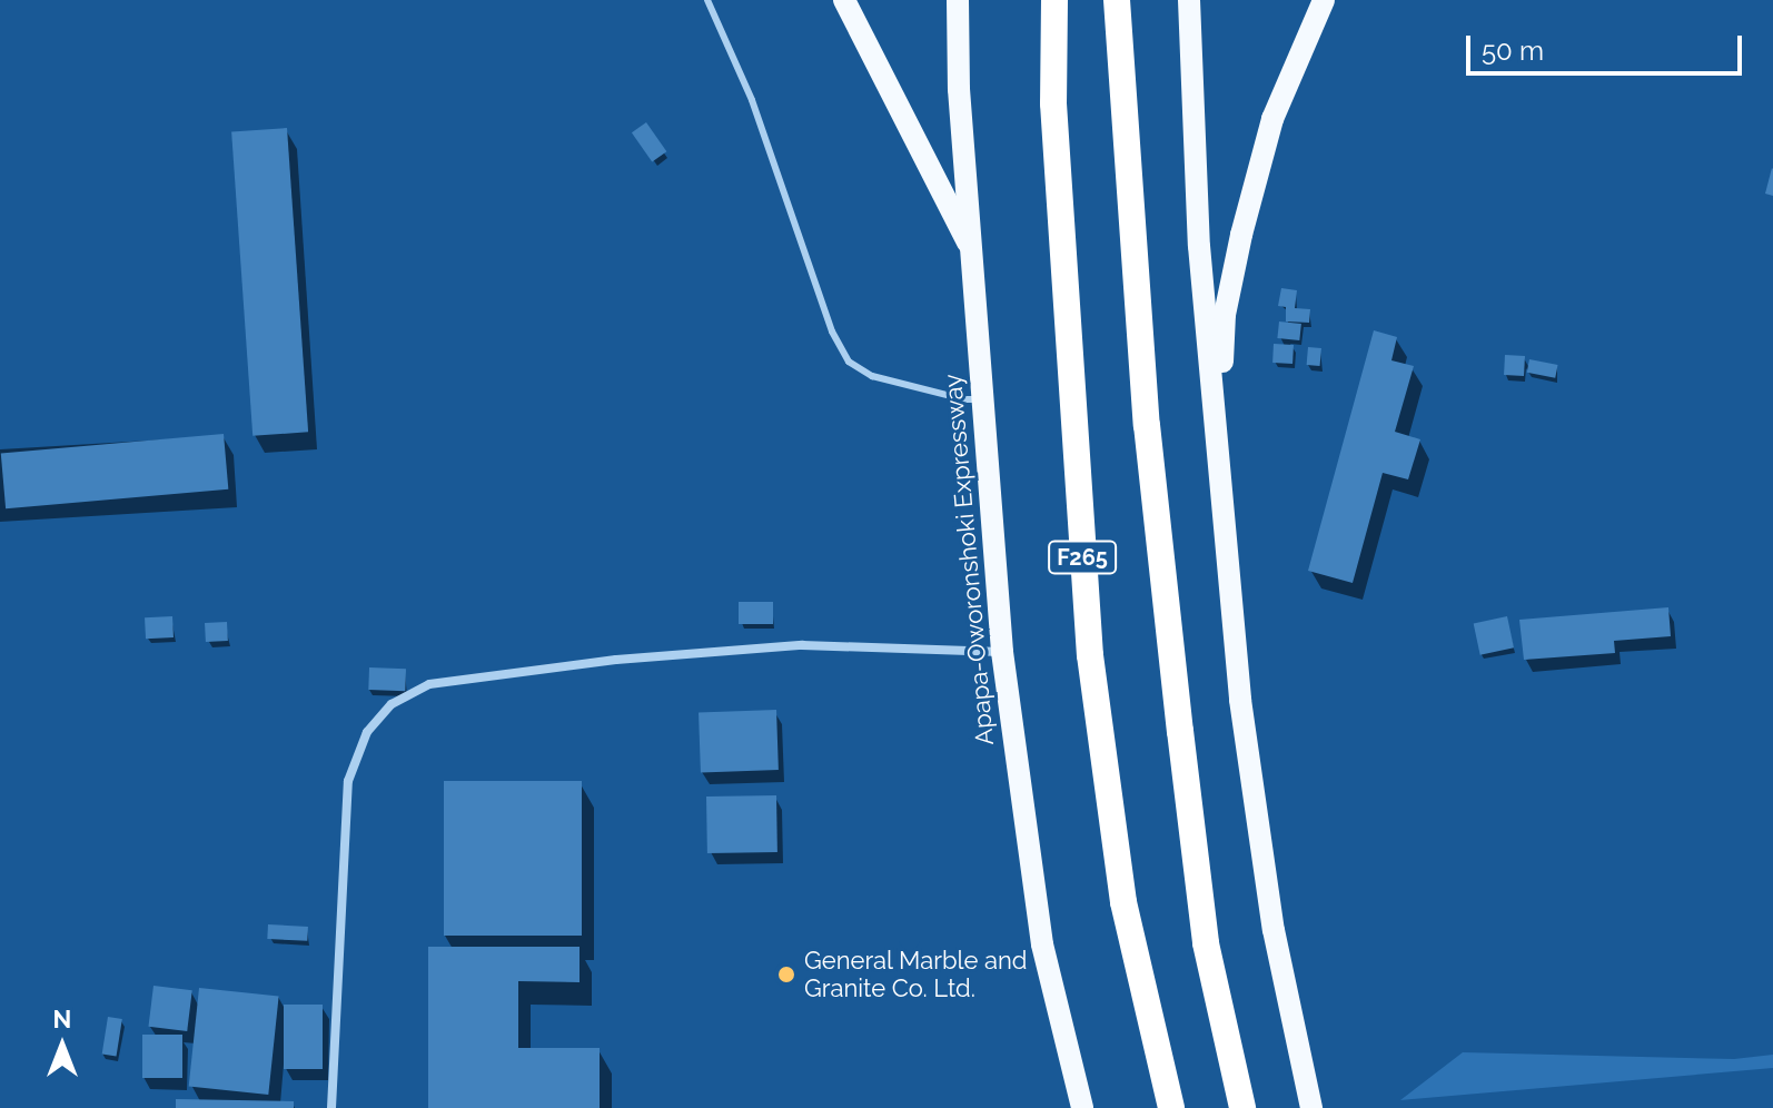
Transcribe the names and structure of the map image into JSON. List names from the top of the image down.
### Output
{
  "streets": {
    "highway": ["F265"],
    "main road": ["Apapa-Oworonshoki Expressway"]
  },
  "places": ["General Marble and Granite Co. Ltd."],
  "scale_bar": "50 m",
  "north": "top"
}
